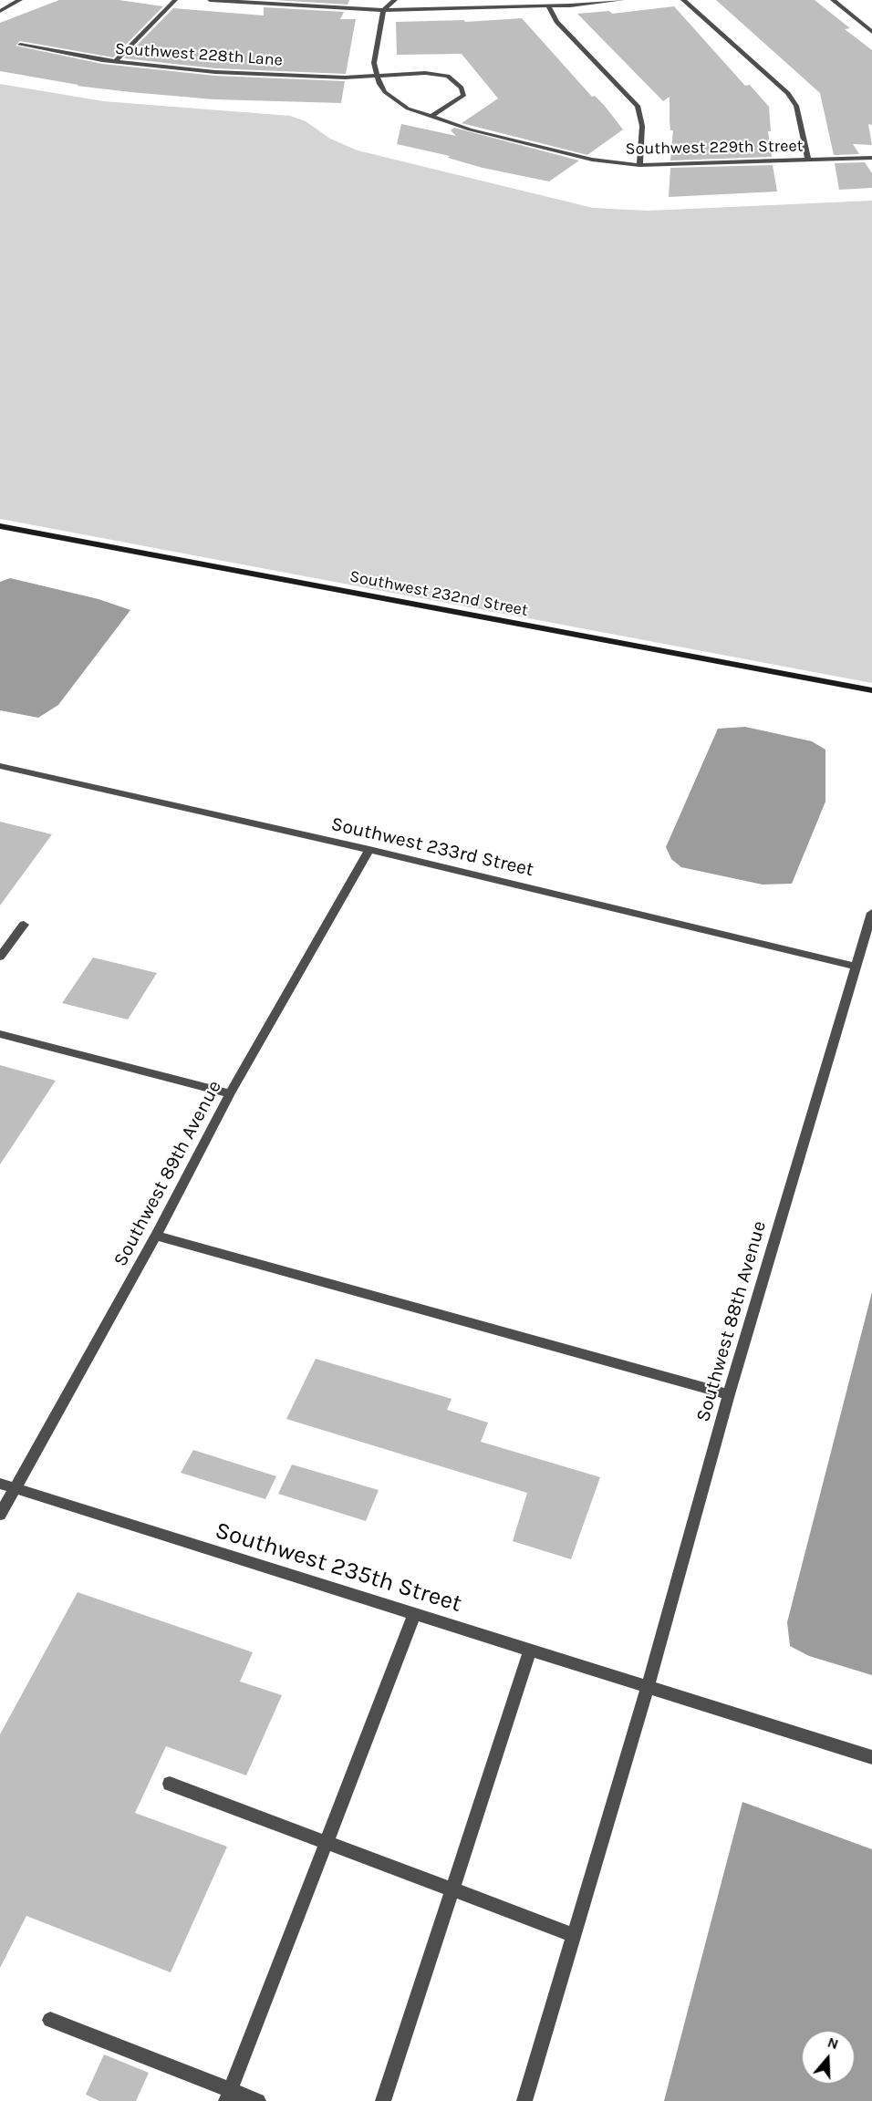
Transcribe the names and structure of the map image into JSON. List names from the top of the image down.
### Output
{
  "streets": {
    "street": [
      "Southwest 228th Lane",
      "Southwest 229th Street",
      "Southwest 232nd Street",
      "Southwest 233rd Street",
      "Southwest 89th Avenue",
      "Southwest 88th Avenue",
      "Southwest 235th Street"
    ]
  },
  "crossings": [
    ["Southwest 228th Lane", "Southwest 229th Street"],
    ["Southwest 233rd Street", "Southwest 89th Avenue"],
    ["Southwest 233rd Street", "Southwest 88th Avenue"],
    ["Southwest 89th Avenue", "Southwest 235th Street"],
    ["Southwest 88th Avenue", "Southwest 235th Street"]
  ],
  "north": "top"
}
